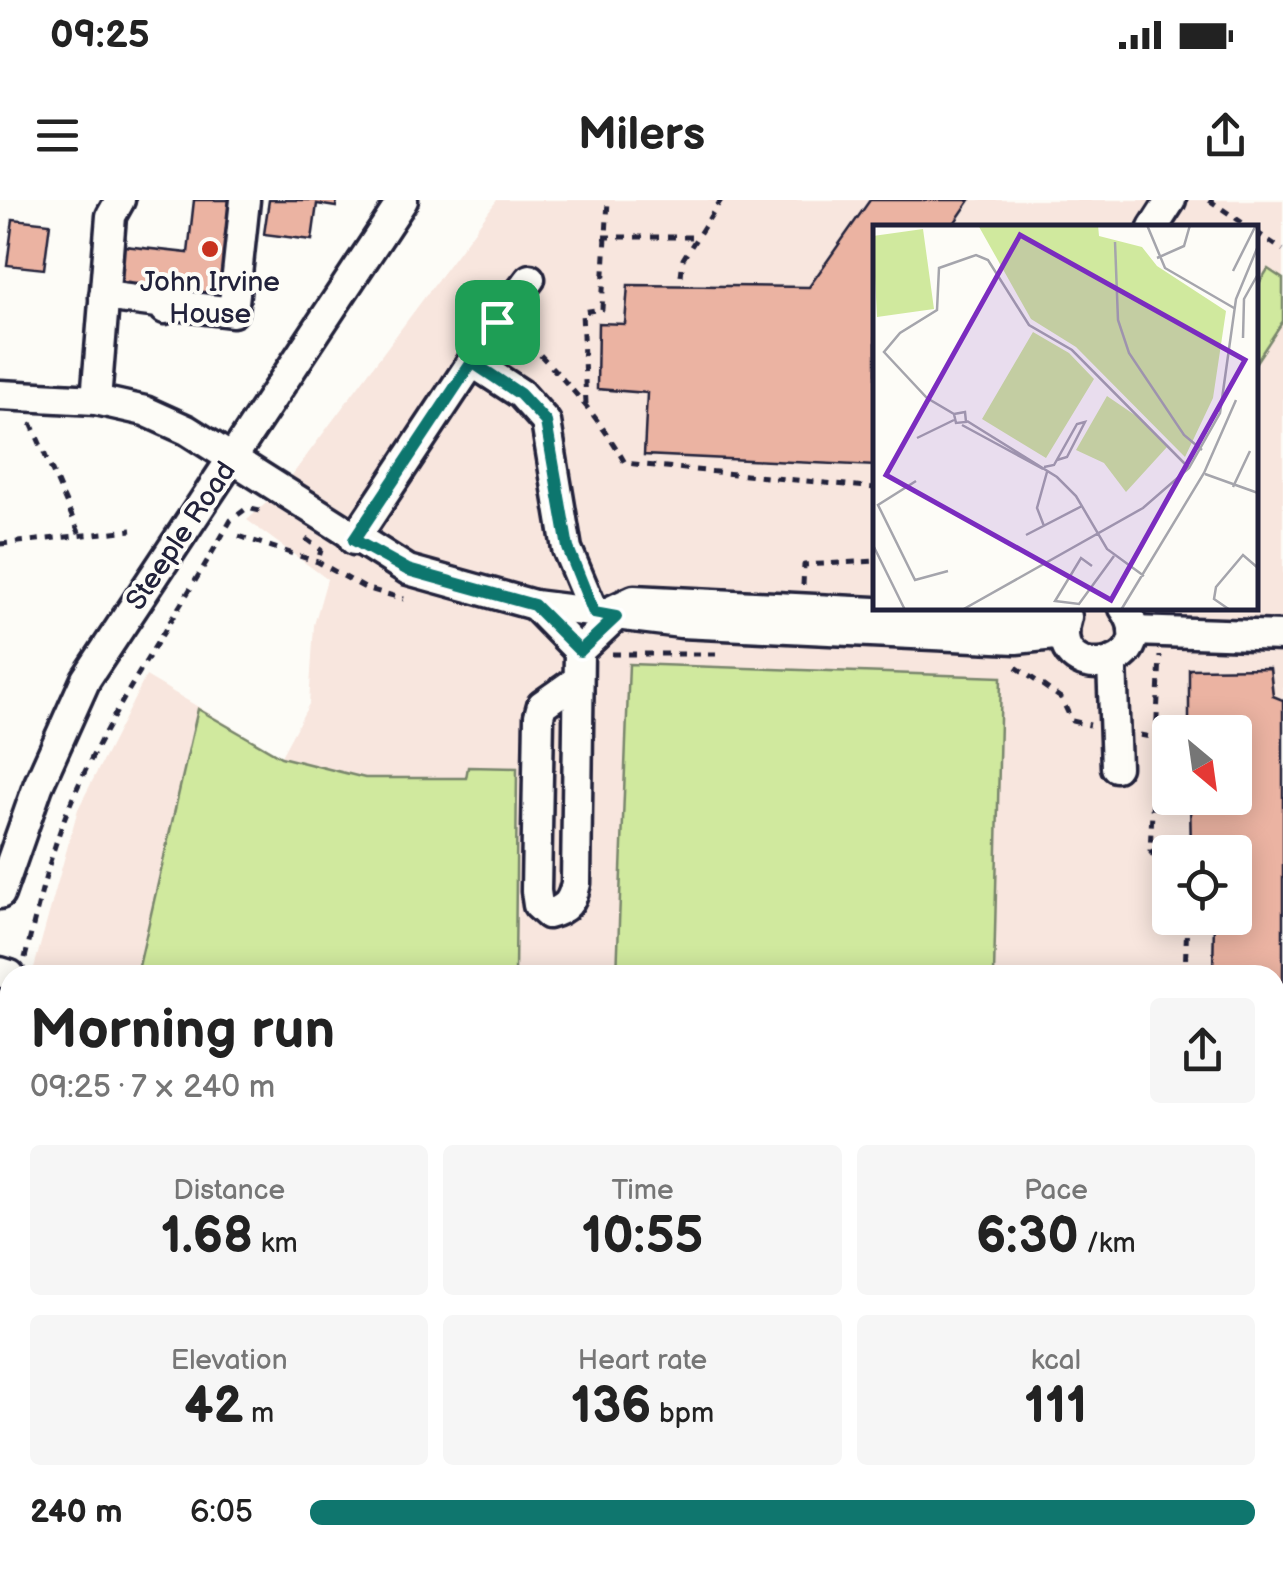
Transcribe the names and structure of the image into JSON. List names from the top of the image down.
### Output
{
  "streets": {
    "street": ["Steeple Road"]
  },
  "places": ["John Irvine House"],
  "north": "bottom right",
  "page": {
    "status": "09:25",
    "header": "Milers",
    "heading": ["Morning run", "09:25 · 7 × 240 m"],
    "stats": [
      ["Distance", "1.68 km"],
      ["Time", "10:55"],
      ["Pace", "6:30 /km"],
      ["Elevation", "42 m"],
      ["Heart rate", "136 bpm"],
      ["kcal", "111"]
    ],
    "list": [
      {
        "name": "240 m",
        "note": "6:05"
      }
    ]
  }
}
